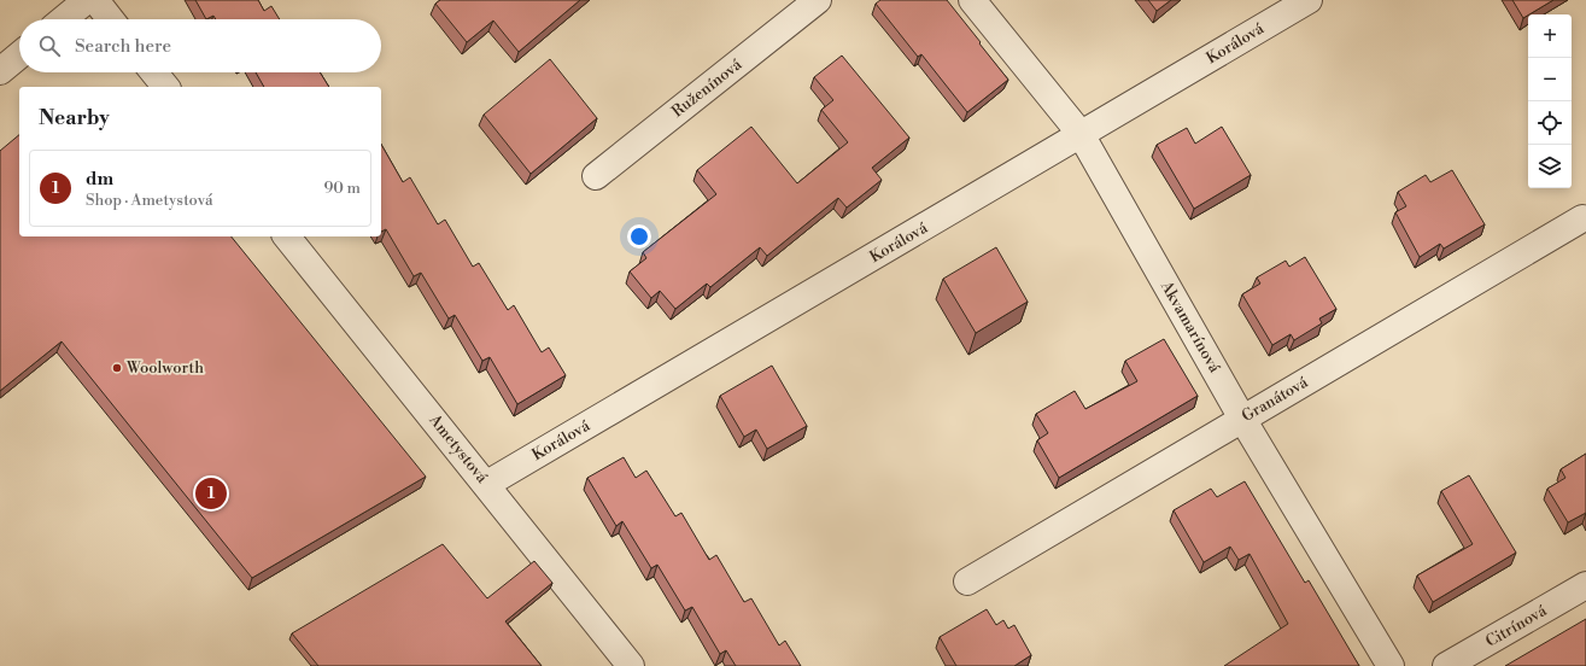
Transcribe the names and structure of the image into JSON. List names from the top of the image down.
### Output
{
  "streets": {
    "street": [
      "Korálová",
      "Ruženínová",
      "Akvamarínová",
      "Granátová",
      "Ametystová",
      "Citrínová"
    ]
  },
  "crossings": [
    ["Korálová", "Akvamarínová"],
    ["Korálová", "Ametystová"],
    ["Akvamarínová", "Granátová"]
  ],
  "places": ["Woolworth"],
  "page": {
    "map_buttons": ["+", "−"],
    "search": "Search here",
    "heading": "Nearby",
    "list": [
      {
        "mark": "1",
        "name": "dm",
        "note": "Shop · Ametystová",
        "value": "90 m"
      }
    ],
    "pins": "1"
  }
}
